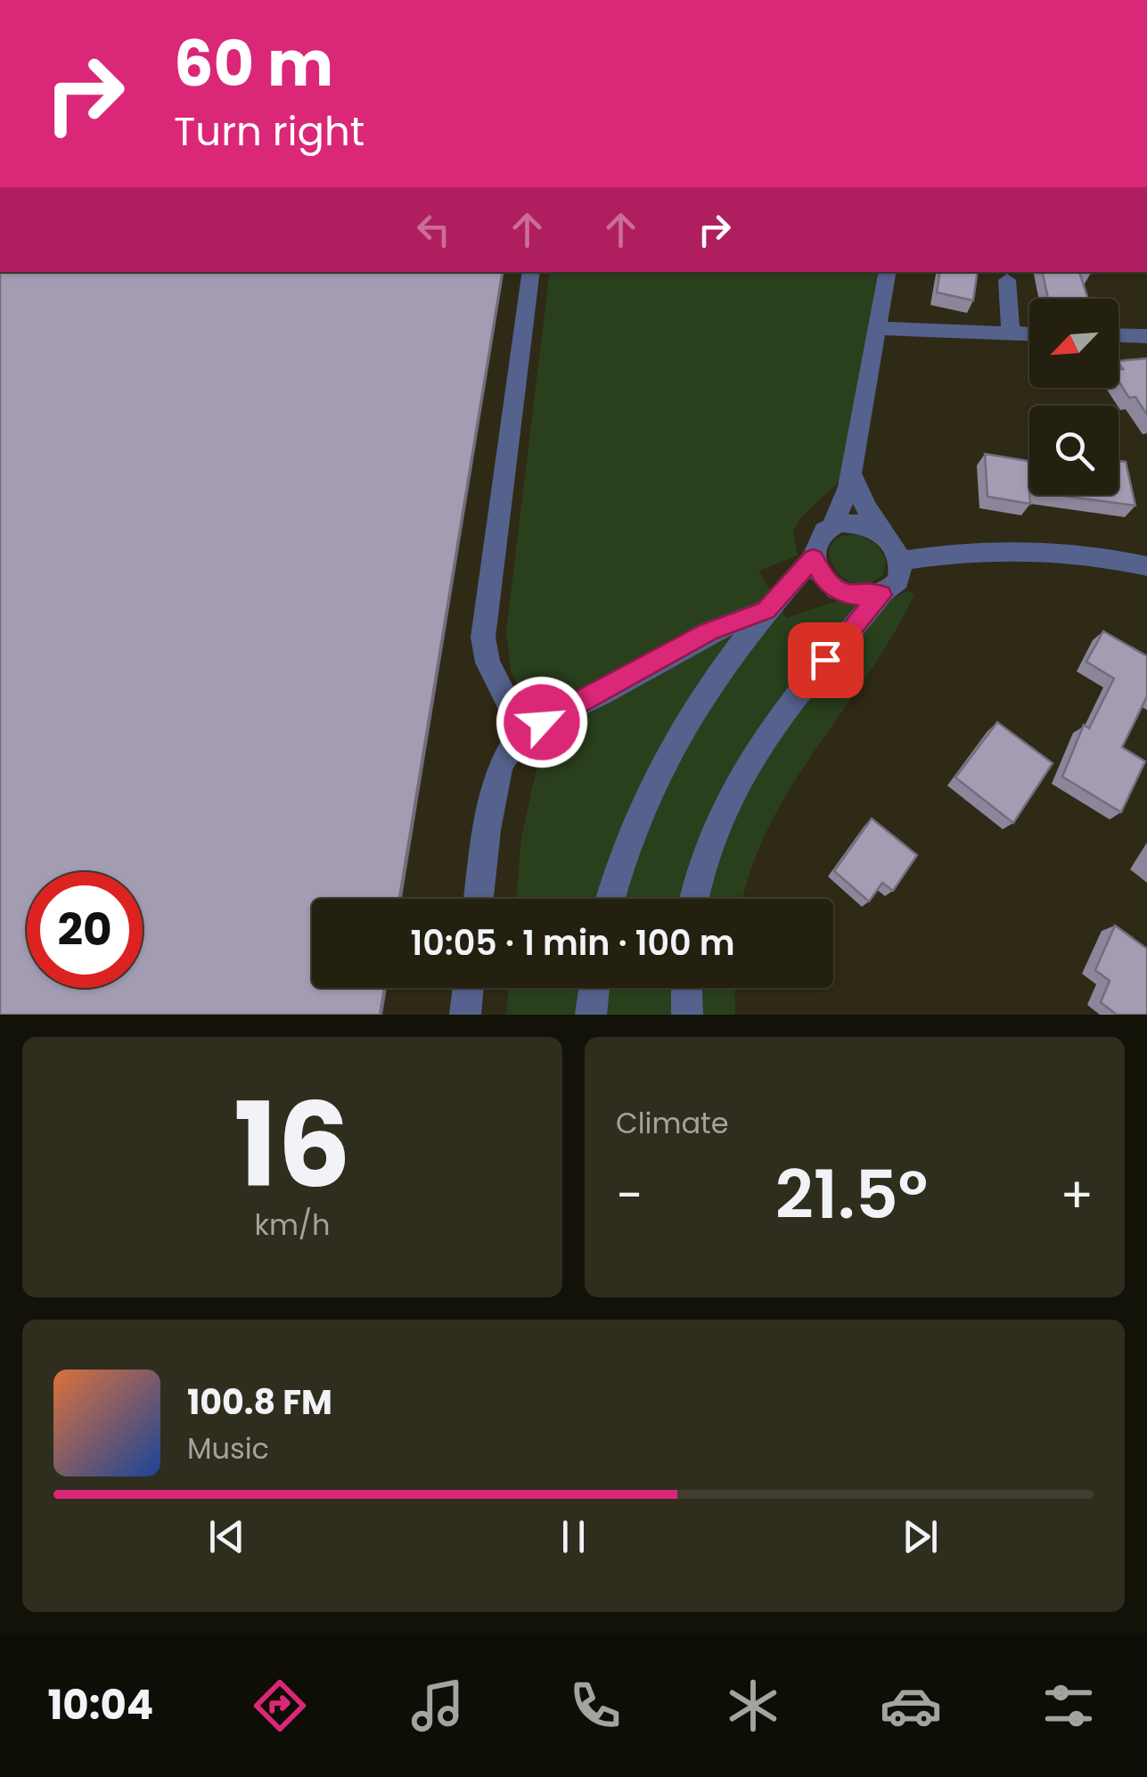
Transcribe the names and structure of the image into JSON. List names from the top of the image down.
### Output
{
  "north": "bottom left",
  "page": {
    "turn": ["60 m", "Turn right"],
    "limit": "20",
    "trip": "10:05 · 1 min · 100 m",
    "tile": [
      ["16", "km/h"],
      "Climate"
    ],
    "heat": ["−", "21.5°", "+"],
    "song": ["100.8 FM", "Music"],
    "tabs": "10:04"
  }
}
